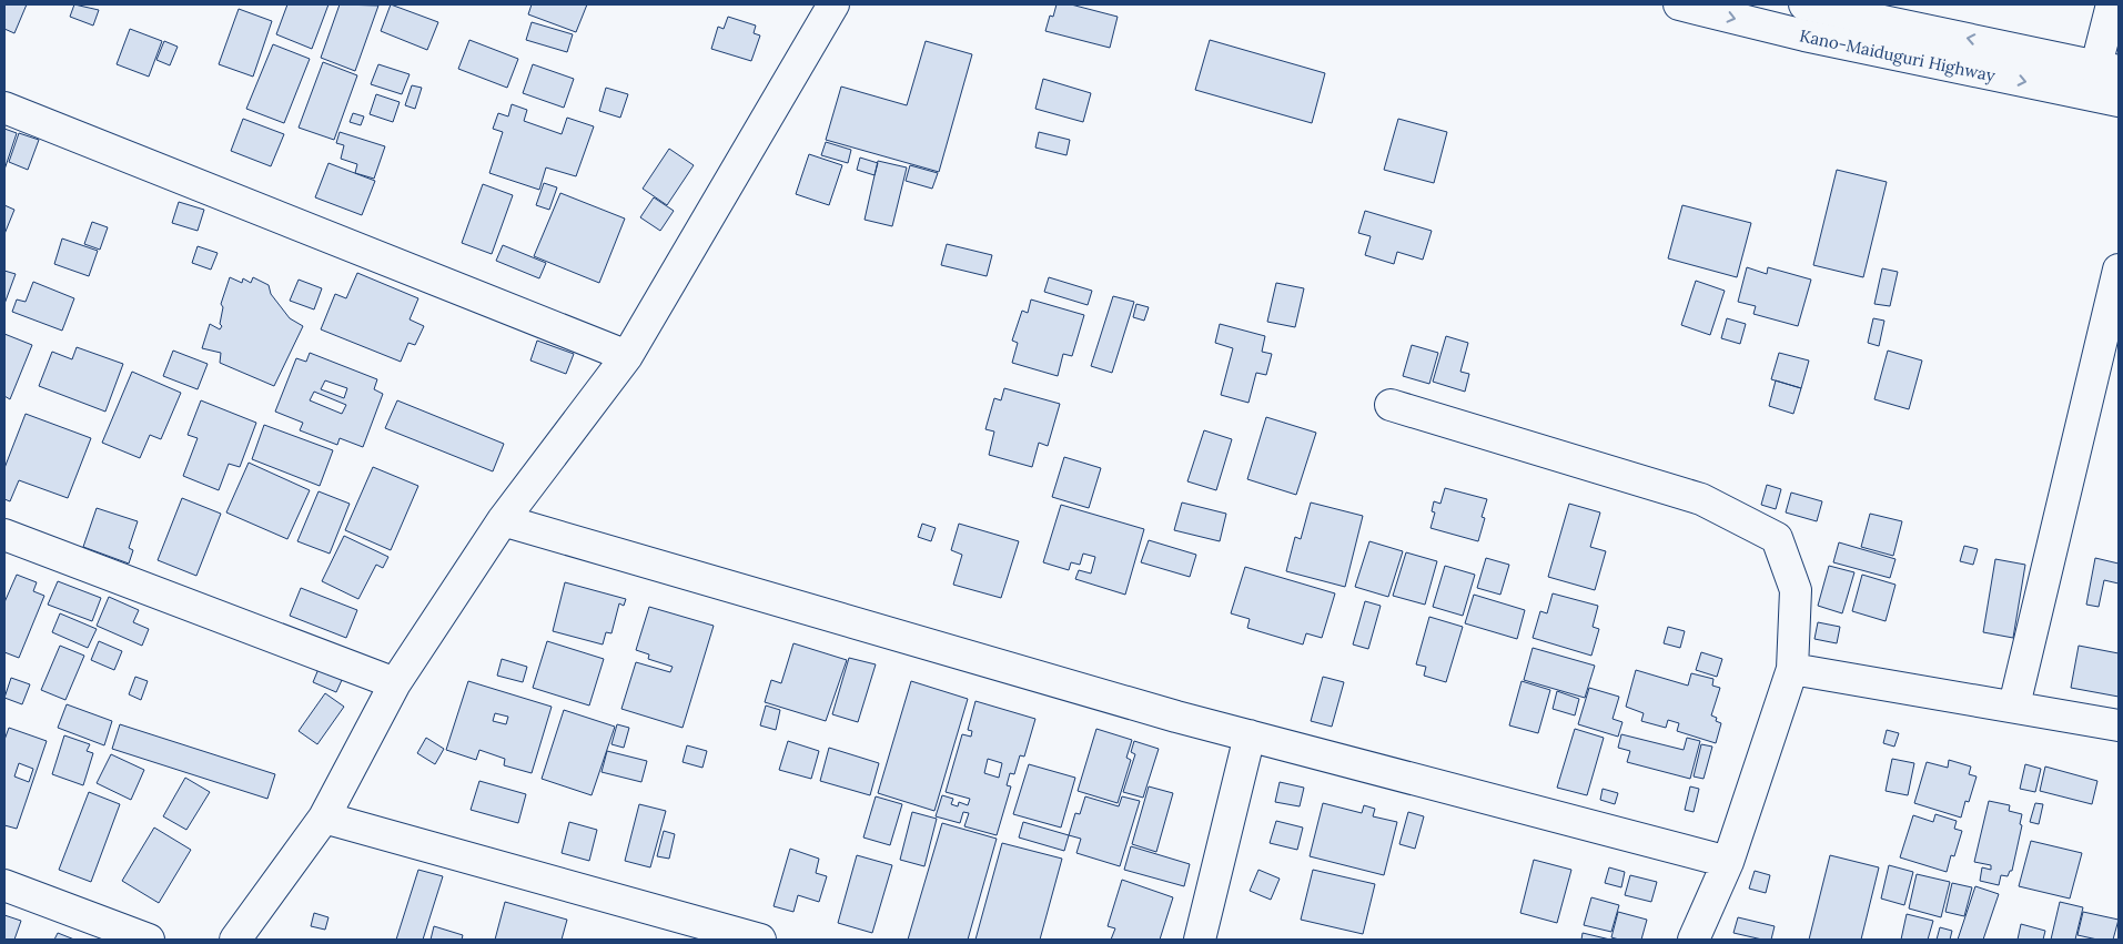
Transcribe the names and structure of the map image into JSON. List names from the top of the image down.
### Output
{
  "streets": {
    "main road": ["Kano-Maiduguri Highway"]
  }
}
